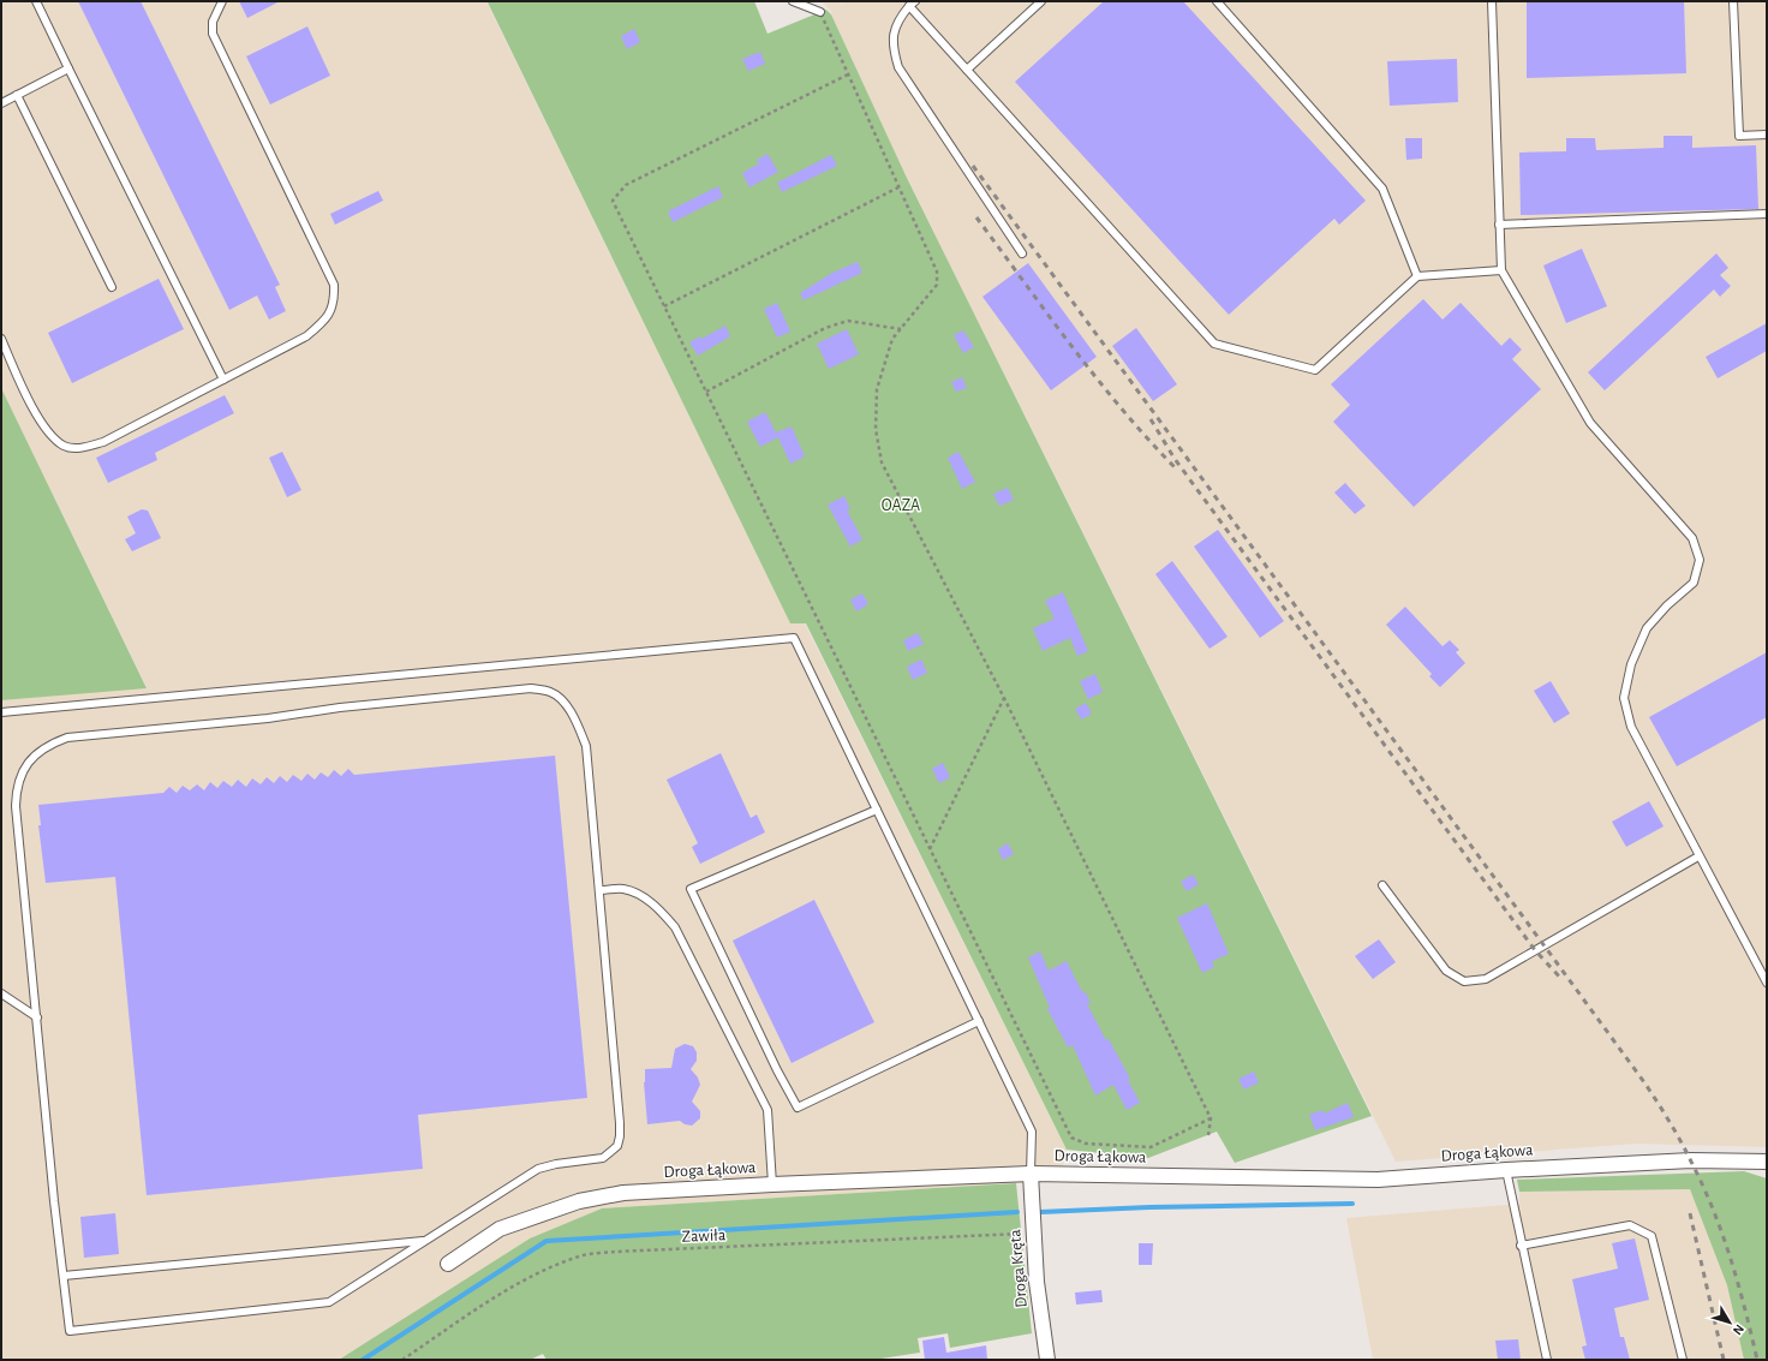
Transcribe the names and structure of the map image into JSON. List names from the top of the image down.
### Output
{
  "streets": {
    "street": ["Droga Łąkowa", "Droga Kręta"],
    "path": ["Zawiła"]
  },
  "crossings": [
    ["Droga Łąkowa", "Droga Kręta"],
    ["Zawiła", "Droga Kręta"]
  ],
  "parks": ["OAZA"],
  "north": "bottom right"
}
